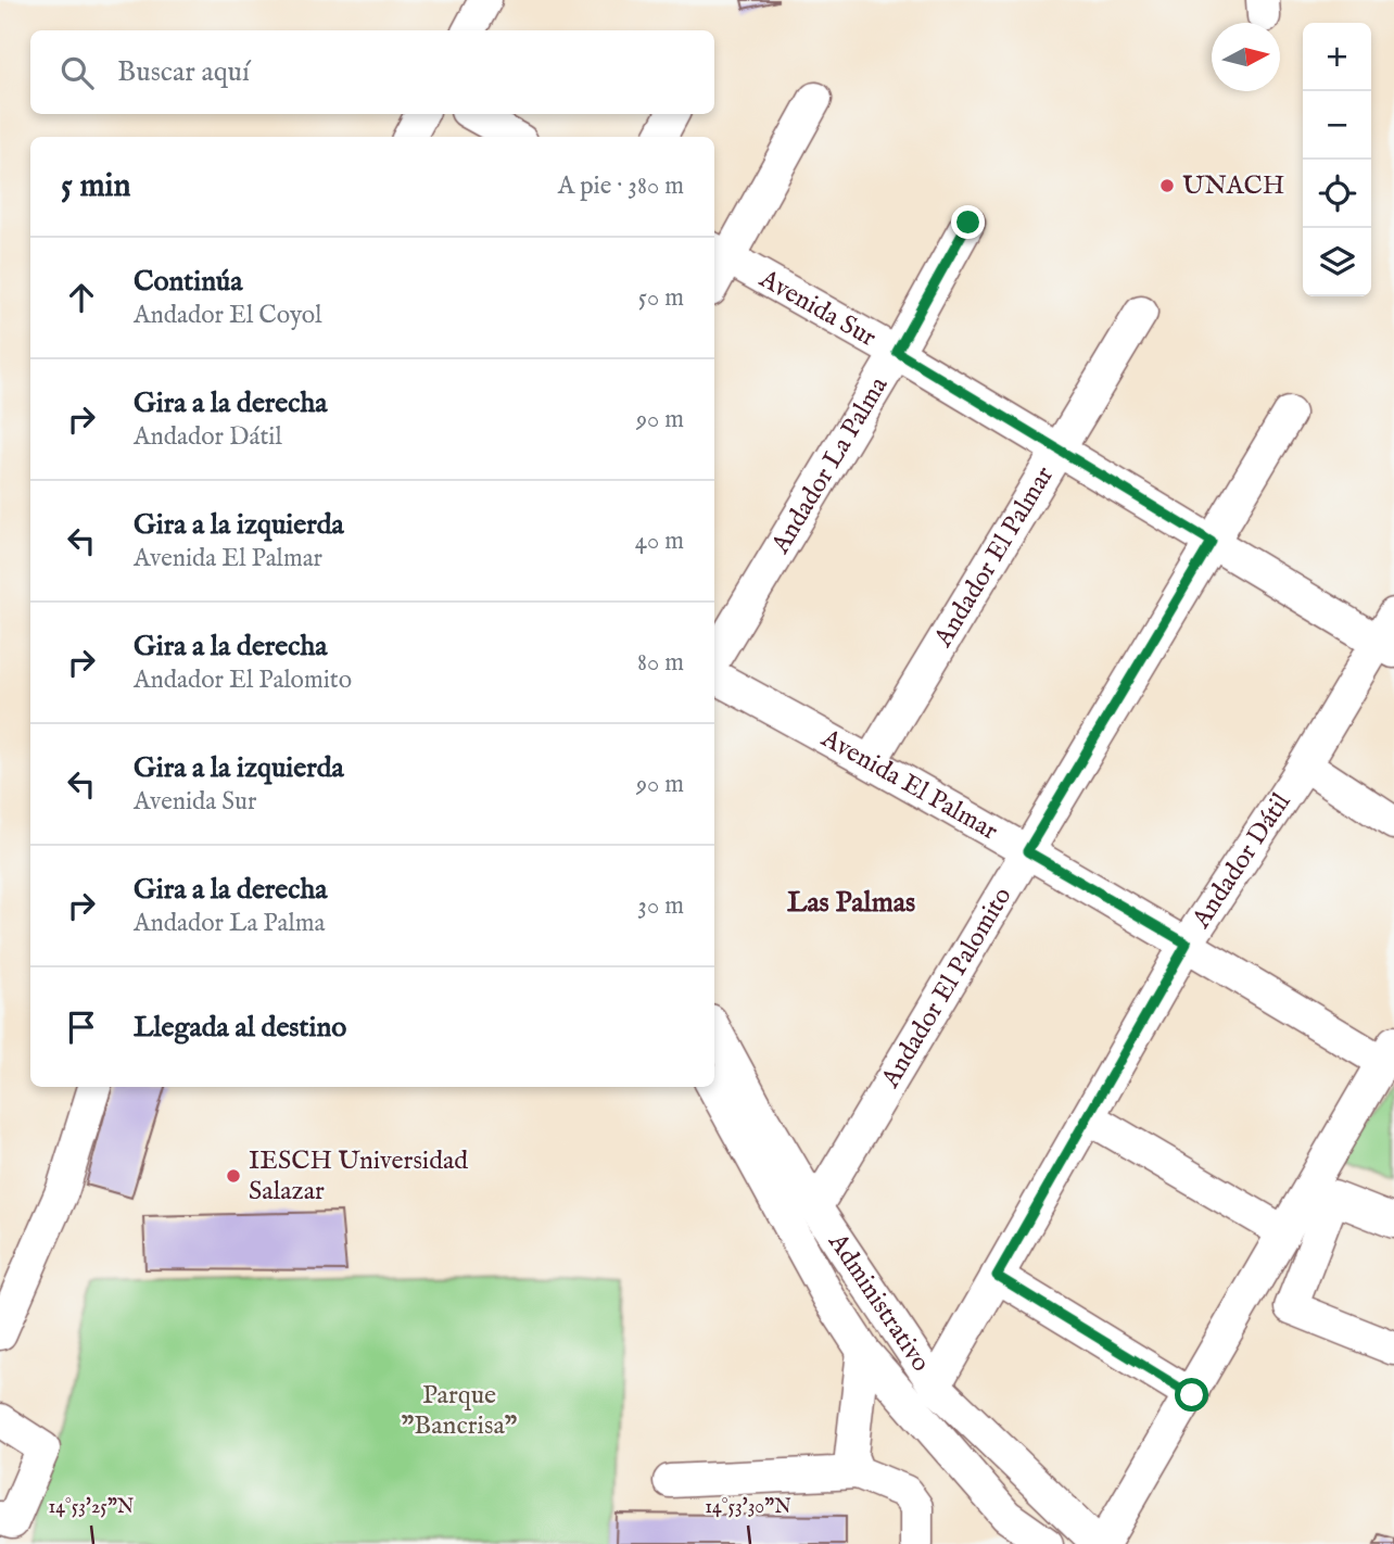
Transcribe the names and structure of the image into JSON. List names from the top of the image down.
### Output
{
  "streets": {
    "street": [
      "Avenida Sur",
      "Andador La Palma",
      "Andador El Palmar",
      "Avenida El Palmar",
      "Andador Dátil",
      "Andador El Palomito",
      "Administrativo"
    ]
  },
  "crossings": [
    ["Avenida Sur", "Andador La Palma"],
    ["Avenida Sur", "Andador El Palmar"],
    ["Avenida Sur", "Andador Dátil"],
    ["Avenida Sur", "Andador El Palomito"],
    ["Andador El Palmar", "Avenida El Palmar"],
    ["Avenida El Palmar", "Andador Dátil"],
    ["Avenida El Palmar", "Andador El Palomito"],
    ["Andador Dátil", "Administrativo"],
    ["Andador El Palomito", "Administrativo"]
  ],
  "districts": ["Las Palmas"],
  "parks": ["Parque \"Bancrisa\""],
  "places": ["UNACH", "IESCH Universidad Salazar"],
  "north": "right",
  "page": {
    "map_buttons": ["+", "−"],
    "search": "Buscar aquí",
    "heading": ["5 min", "A pie · 380 m"],
    "list": [
      ["Continúa", "Andador El Coyol", "50 m"],
      ["Gira a la derecha", "Andador Dátil", "90 m"],
      ["Gira a la izquierda", "Avenida El Palmar", "40 m"],
      ["Gira a la derecha", "Andador El Palomito", "80 m"],
      ["Gira a la izquierda", "Avenida Sur", "90 m"],
      ["Gira a la derecha", "Andador La Palma", "30 m"],
      "Llegada al destino"
    ]
  },
  "coordinates": ["14°53'25\"N", "14°53'30\"N"]
}
